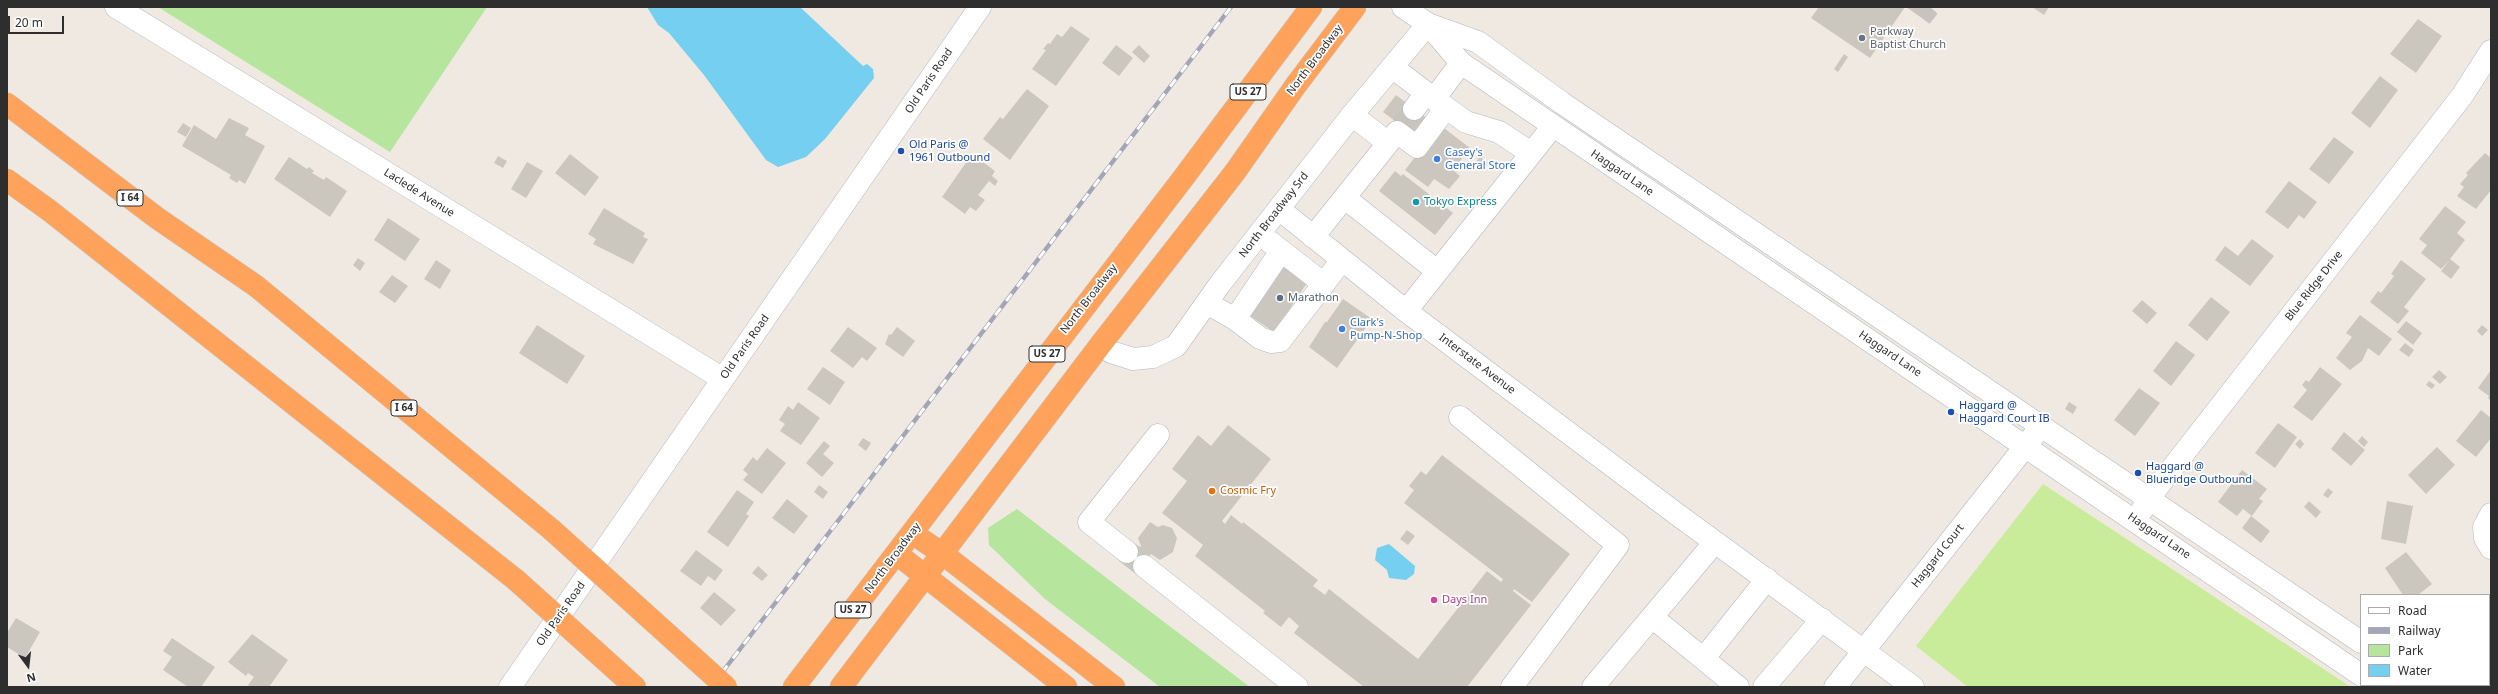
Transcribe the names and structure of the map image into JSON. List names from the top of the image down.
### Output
{
  "streets": {
    "highway": ["North Broadway", "US 27", "I 64"],
    "street": [
      "Old Paris Road",
      "Haggard Lane",
      "Laclede Avenue",
      "North Broadway Srd",
      "Blue Ridge Drive",
      "Interstate Avenue",
      "Haggard Court"
    ]
  },
  "crossings": [
    ["North Broadway", "North Broadway Srd"],
    ["Old Paris Road", "Laclede Avenue"],
    ["Haggard Lane", "North Broadway Srd"],
    ["Haggard Lane", "Blue Ridge Drive"],
    ["Haggard Lane", "Haggard Court"],
    ["North Broadway Srd", "Interstate Avenue"],
    ["Interstate Avenue", "Haggard Court"]
  ],
  "places": [
    "Parkway Baptist Church",
    "Old Paris @ 1961 Outbound",
    "Casey's General Store",
    "Tokyo Express",
    "Marathon",
    "Clark's Pump-N-Shop",
    "Haggard @ Haggard Court IB",
    "Haggard @ Blueridge Outbound",
    "Cosmic Fry",
    "Days Inn"
  ],
  "legend": [
    "Road",
    "Railway",
    "Park",
    "Water"
  ],
  "scale_bar": "20 m",
  "north": "bottom"
}
